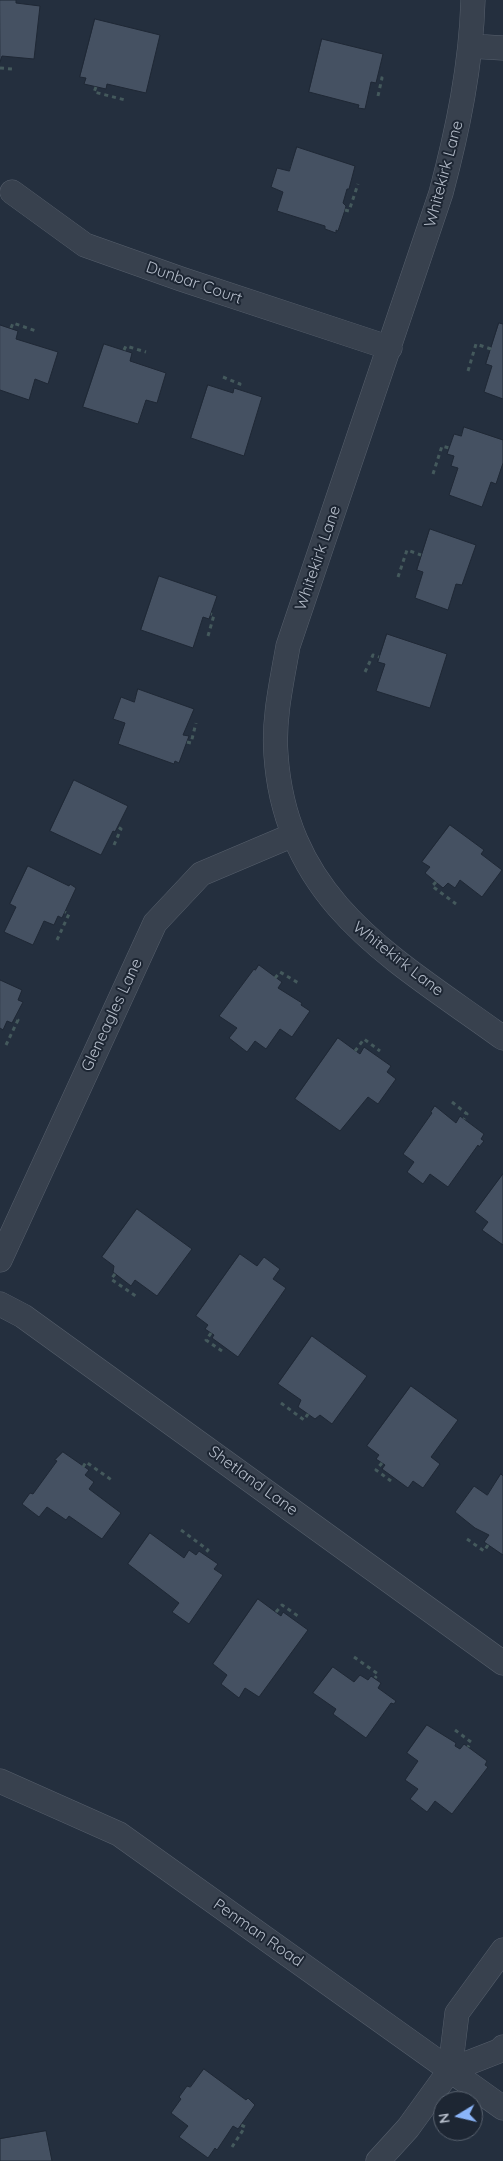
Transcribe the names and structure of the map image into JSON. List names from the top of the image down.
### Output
{
  "streets": {
    "street": [
      "Whitekirk Lane",
      "Dunbar Court",
      "Gleneagles Lane",
      "Shetland Lane",
      "Penman Road"
    ]
  },
  "crossings": [
    ["Whitekirk Lane", "Dunbar Court"],
    ["Whitekirk Lane", "Gleneagles Lane"]
  ],
  "north": "left"
}
